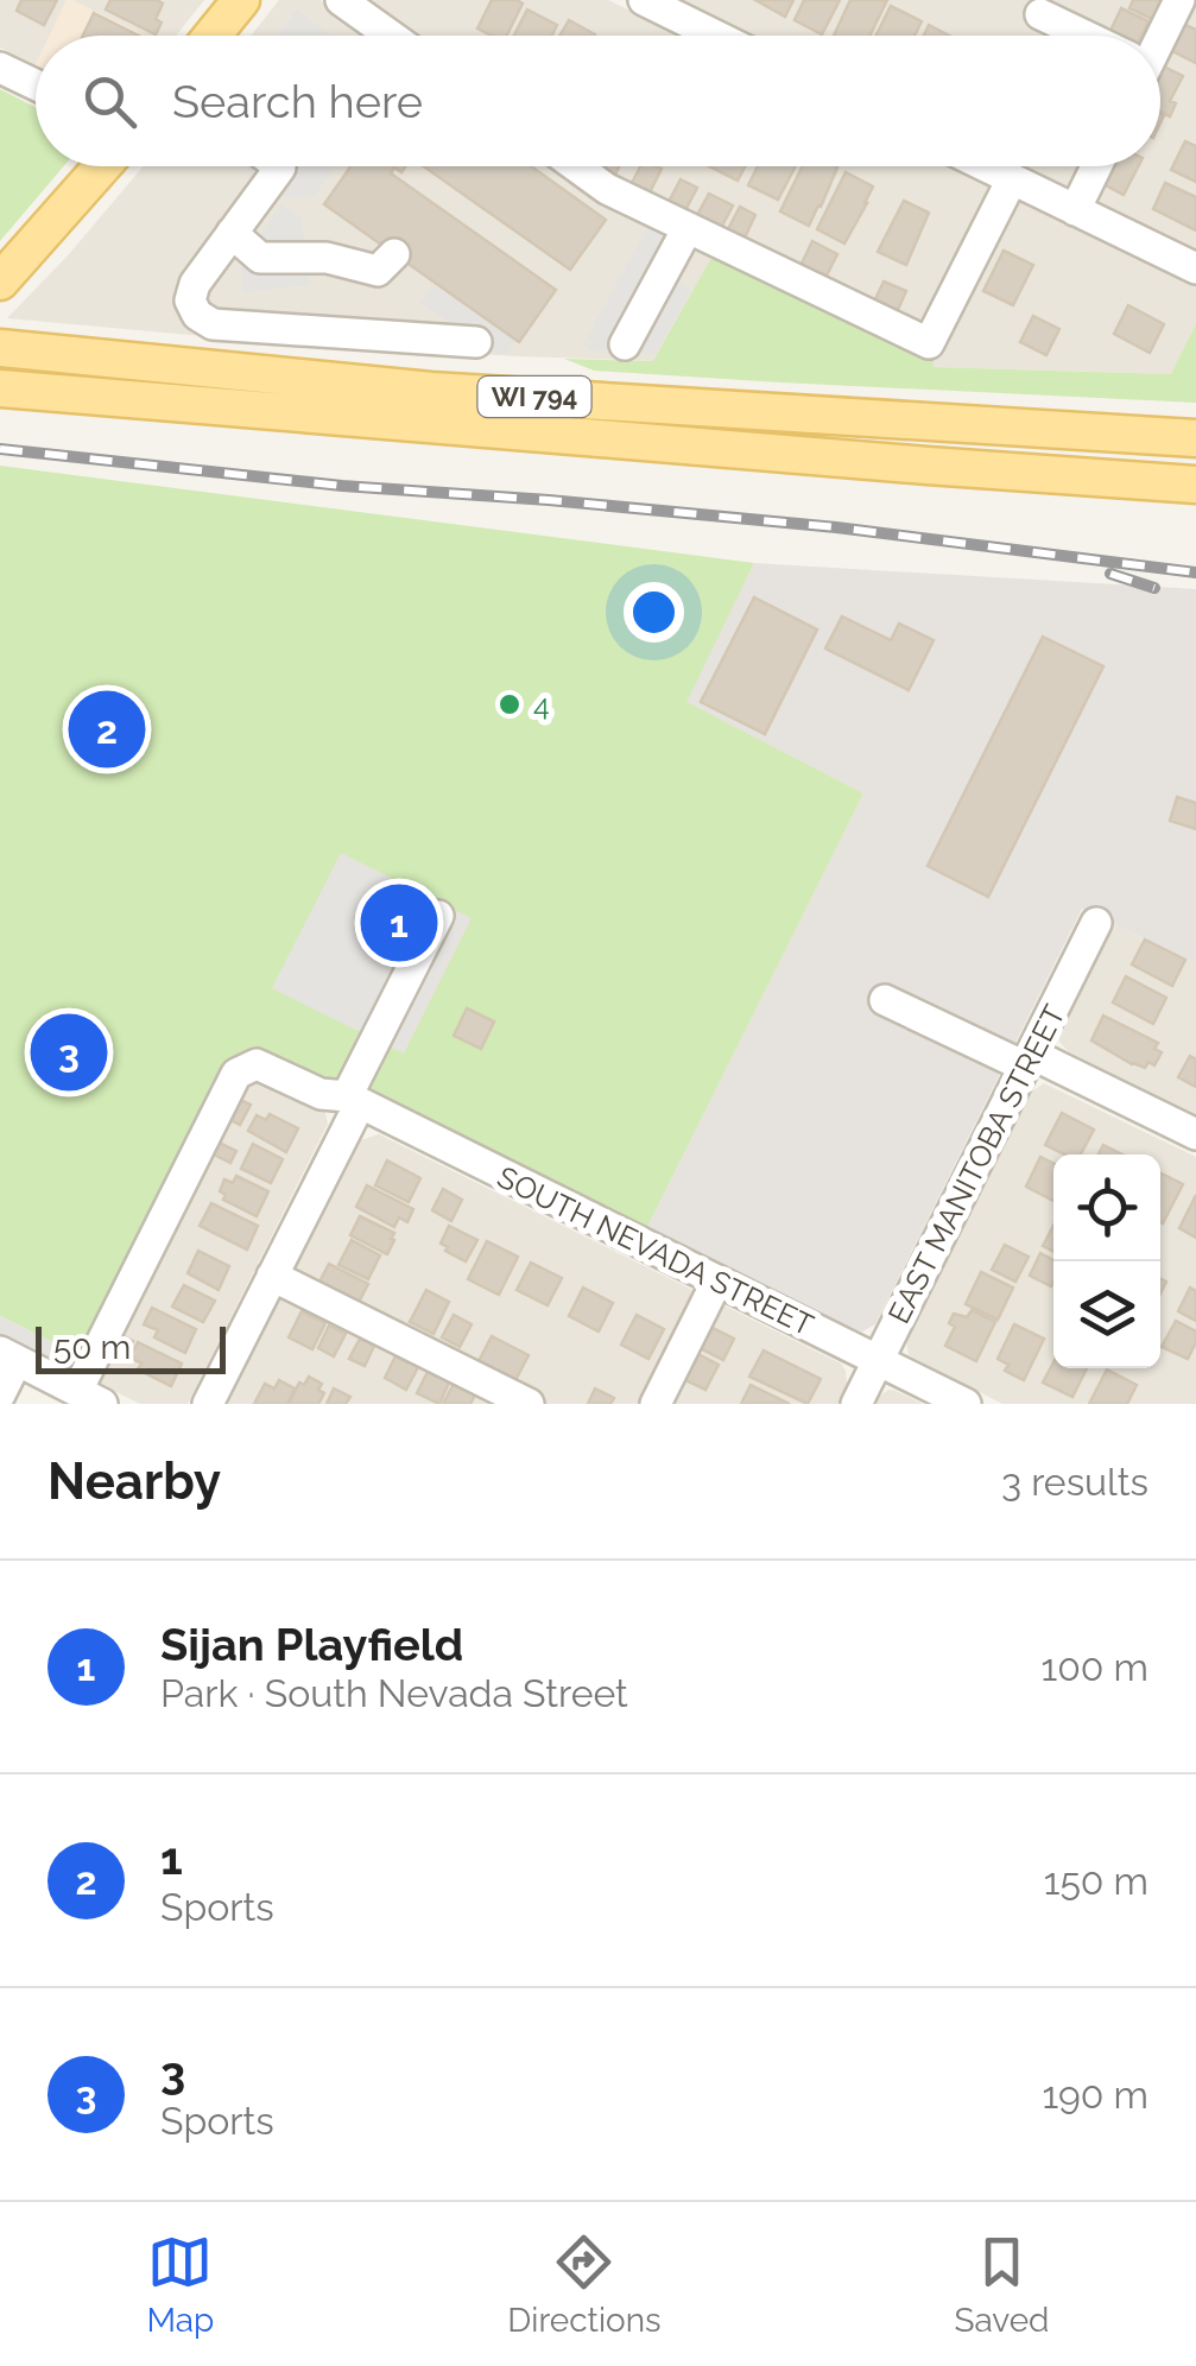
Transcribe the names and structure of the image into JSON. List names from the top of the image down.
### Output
{
  "streets": {
    "main road": ["WI 794"],
    "street": ["EAST MANITOBA STREET", "SOUTH NEVADA STREET"]
  },
  "crossings": [
    ["EAST MANITOBA STREET", "SOUTH NEVADA STREET"]
  ],
  "places": ["4"],
  "scale_bar": "50 m",
  "page": {
    "search": "Search here",
    "pins": ["2", "1", "3"],
    "scale": "50 m",
    "heading": ["Nearby", "3 results"],
    "list": [
      {
        "mark": "1",
        "name": "Sijan Playfield",
        "note": "Park · South Nevada Street",
        "value": "100 m"
      },
      {
        "mark": "2",
        "name": "1",
        "note": "Sports",
        "value": "150 m"
      },
      {
        "mark": "3",
        "name": "3",
        "note": "Sports",
        "value": "190 m"
      }
    ],
    "nav": ["Map", "Directions", "Saved"]
  }
}
